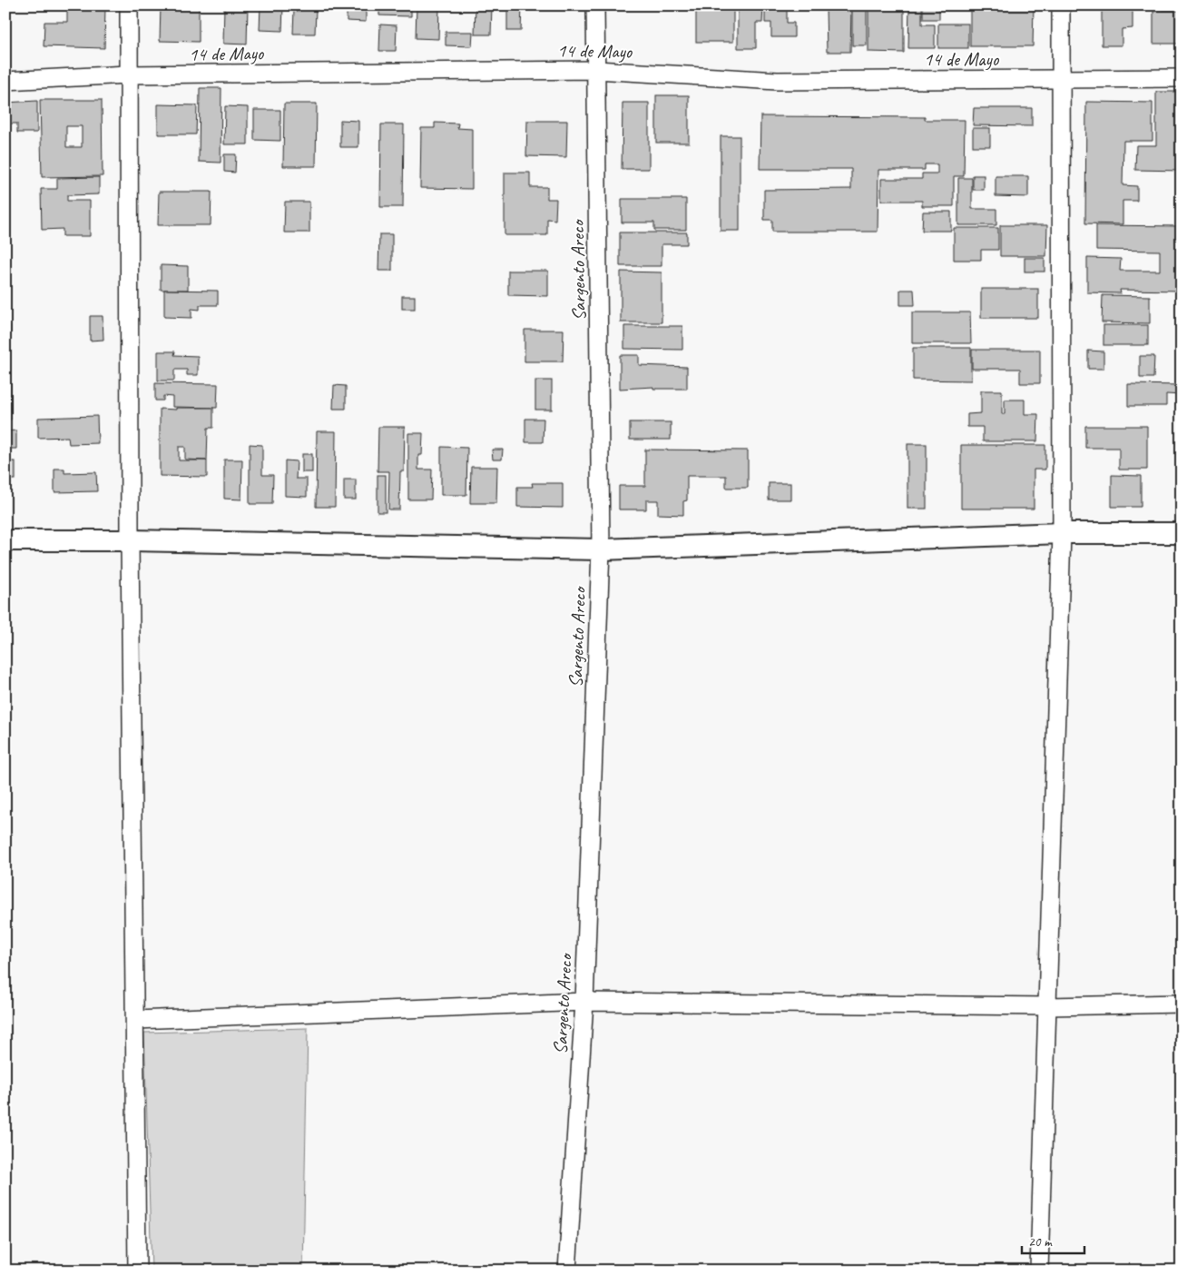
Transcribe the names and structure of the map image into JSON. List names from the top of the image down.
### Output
{
  "streets": {
    "street": ["14 de Mayo", "Sargento Areco"]
  },
  "crossings": [
    ["14 de Mayo", "Sargento Areco"]
  ],
  "scale_bar": "20 m"
}
